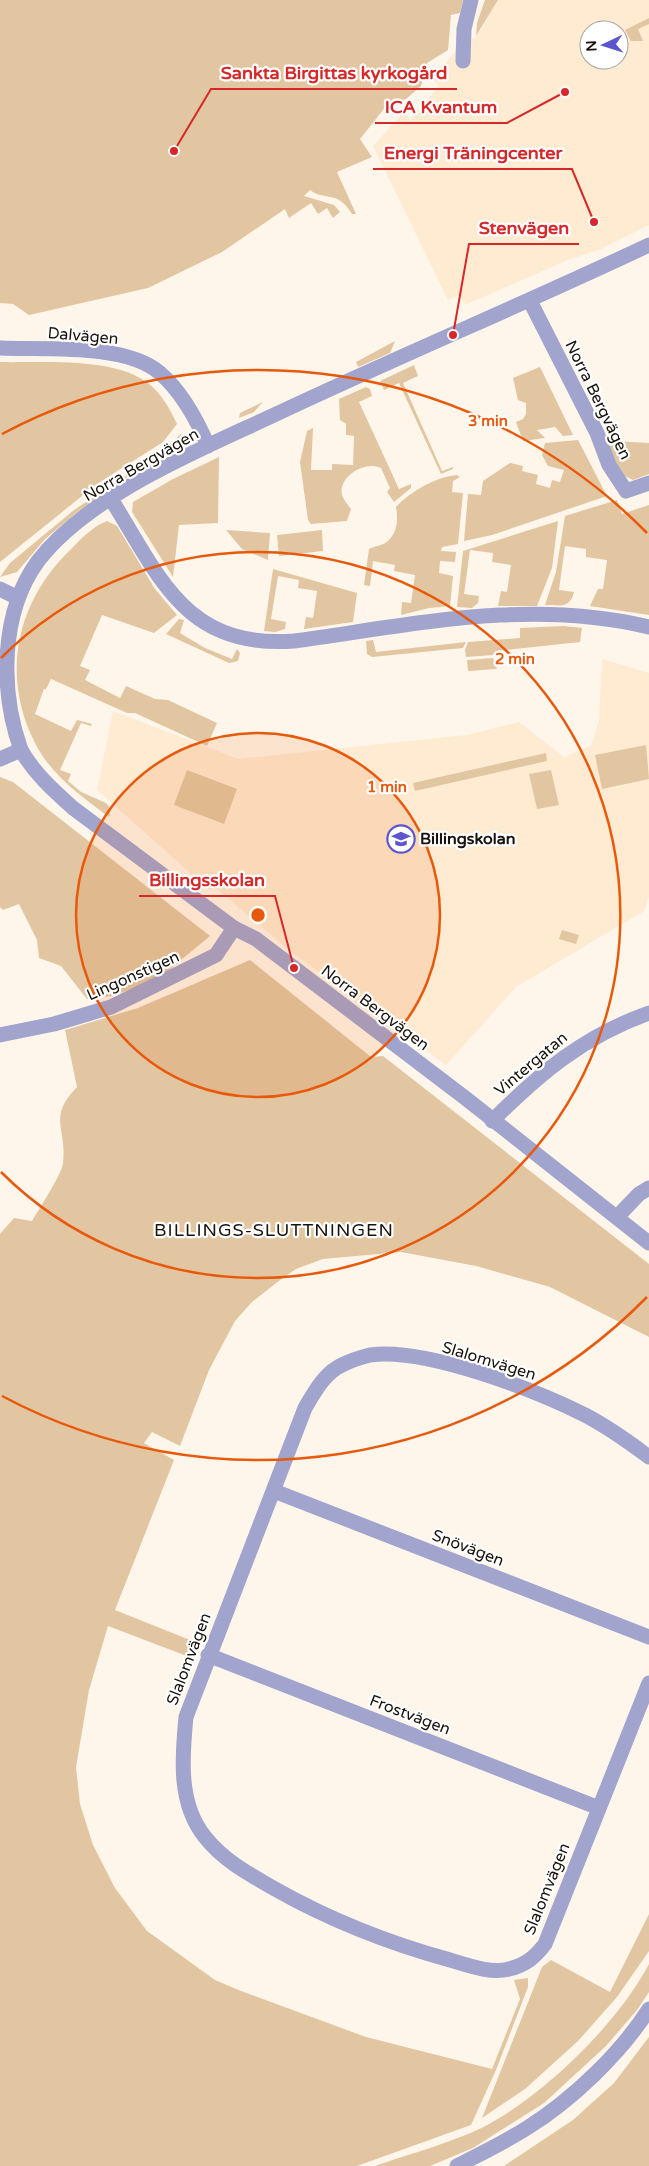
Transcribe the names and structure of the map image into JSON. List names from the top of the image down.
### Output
{
  "streets": {
    "street": [
      "Dalvägen",
      "Norra Bergvägen",
      "Lingonstigen",
      "Vintergatan",
      "Slalomvägen",
      "Snövägen",
      "Frostvägen"
    ]
  },
  "crossings": [
    ["Dalvägen", "Norra Bergvägen"],
    ["Norra Bergvägen", "Lingonstigen"],
    ["Norra Bergvägen", "Vintergatan"],
    ["Slalomvägen", "Snövägen"],
    ["Slalomvägen", "Frostvägen"]
  ],
  "districts": ["BILLINGS-SLUTTNINGEN"],
  "places": {
    "other": [
      "ICA Kvantum",
      "Sankta Birgittas kyrkogård",
      "Energi Träningcenter",
      "Stenvägen",
      "Billingsskolan"
    ],
    "school or university": ["Billingskolan"]
  },
  "north": "left",
  "rings": ["3 min", "2 min", "1 min"]
}
